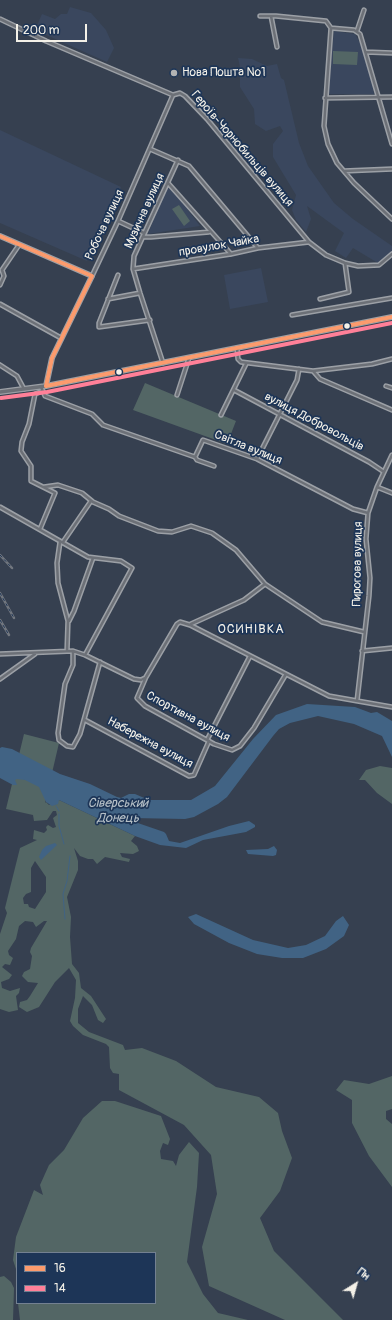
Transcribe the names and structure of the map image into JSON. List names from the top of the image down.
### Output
{
  "streets": {
    "street": [
      "Героїв-Чорнобильців вулиця",
      "Музична вулиця",
      "Робоча вулиця",
      "провулок Чайка",
      "вулиця Добровольців",
      "Світла вулиця",
      "Пирогова вулиця",
      "Спортивна вулиця",
      "Набережна вулиця"
    ]
  },
  "crossings": [
    ["Героїв-Чорнобильців вулиця", "Робоча вулиця"],
    ["Героїв-Чорнобильців вулиця", "провулок Чайка"],
    ["Музична вулиця", "провулок Чайка"],
    ["вулиця Добровольців", "Пирогова вулиця"],
    ["Світла вулиця", "Пирогова вулиця"],
    ["Спортивна вулиця", "Набережна вулиця"]
  ],
  "districts": ["ОСИНІВКА"],
  "water": ["Сіверський Донець"],
  "places": ["Нова Пошта №1"],
  "lines": ["transit line 16", "transit line 14"],
  "legend": ["16", "14"],
  "scale_bar": "200 m",
  "north": "top right"
}
